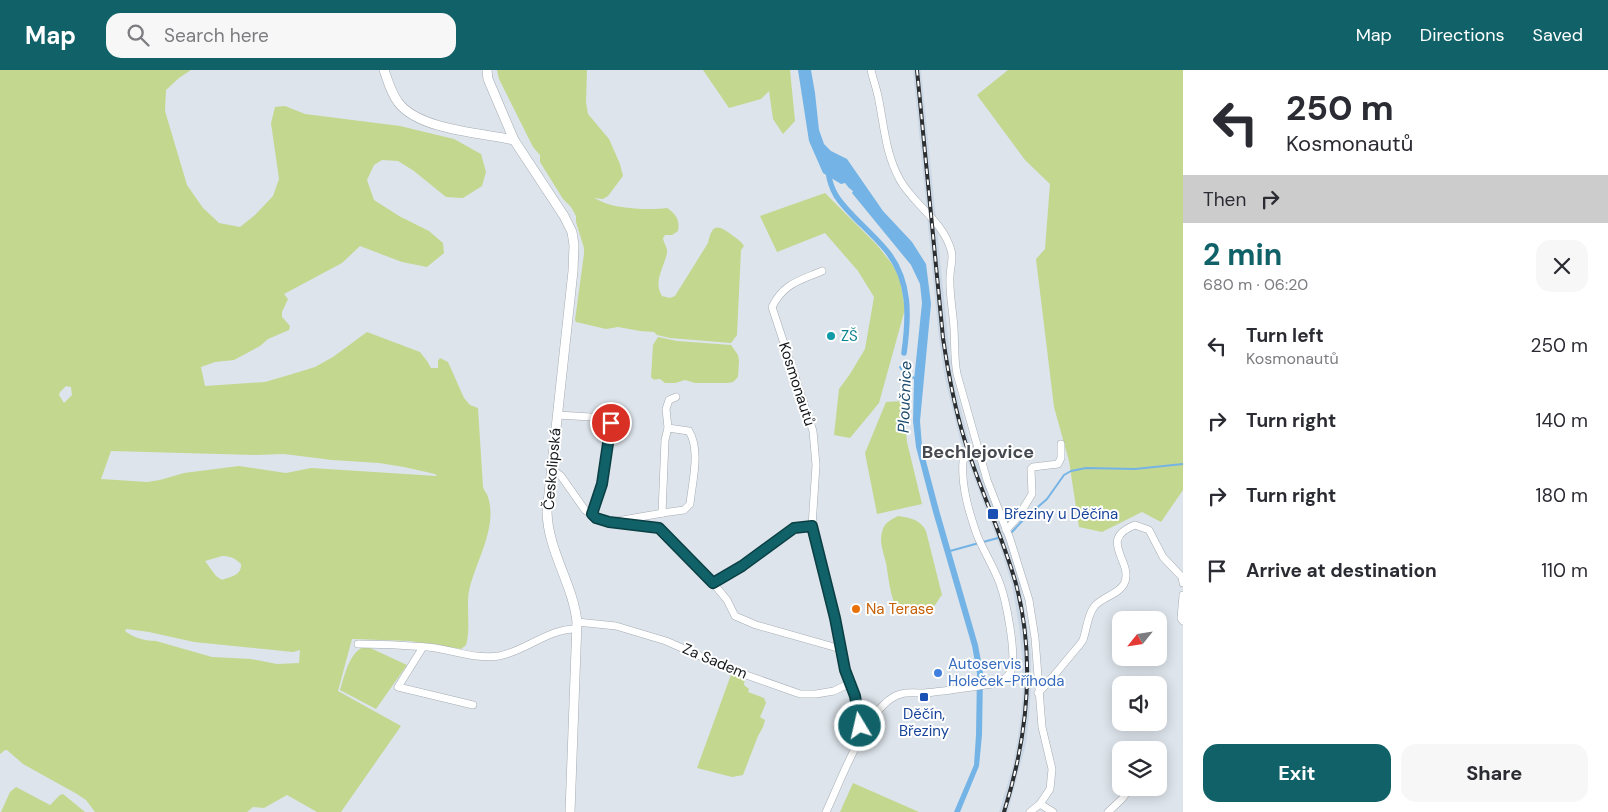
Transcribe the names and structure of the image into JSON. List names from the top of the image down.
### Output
{
  "streets": {
    "main road": ["Českolipská"],
    "street": ["Kosmonautů", "Za Sadem"]
  },
  "crossings": [
    ["Kosmonautů", "Za Sadem"],
    ["Českolipská", "Za Sadem"]
  ],
  "districts": ["Bechlejovice"],
  "water": ["Ploučnice"],
  "places": {
    "other": ["ZŠ", "Na Terase", "Autoservis Holeček-Příhoda"],
    "transit": ["Březiny u Děčína", "Děčín, Březiny"]
  },
  "north": "bottom left",
  "page": {
    "header": "Map",
    "search": "Search here",
    "nav": ["Map", "Directions", "Saved"],
    "turn": ["250 m", "Kosmonautů"],
    "then": "Then",
    "heading": ["2 min", "680 m · 06:20"],
    "list": [
      {
        "name": "Turn left",
        "note": "Kosmonautů",
        "value": "250 m"
      },
      {
        "name": "Turn right",
        "value": "140 m"
      },
      {
        "name": "Turn right",
        "value": "180 m"
      },
      {
        "name": "Arrive at destination",
        "value": "110 m"
      }
    ],
    "buttons": ["Exit", "Share"]
  }
}
